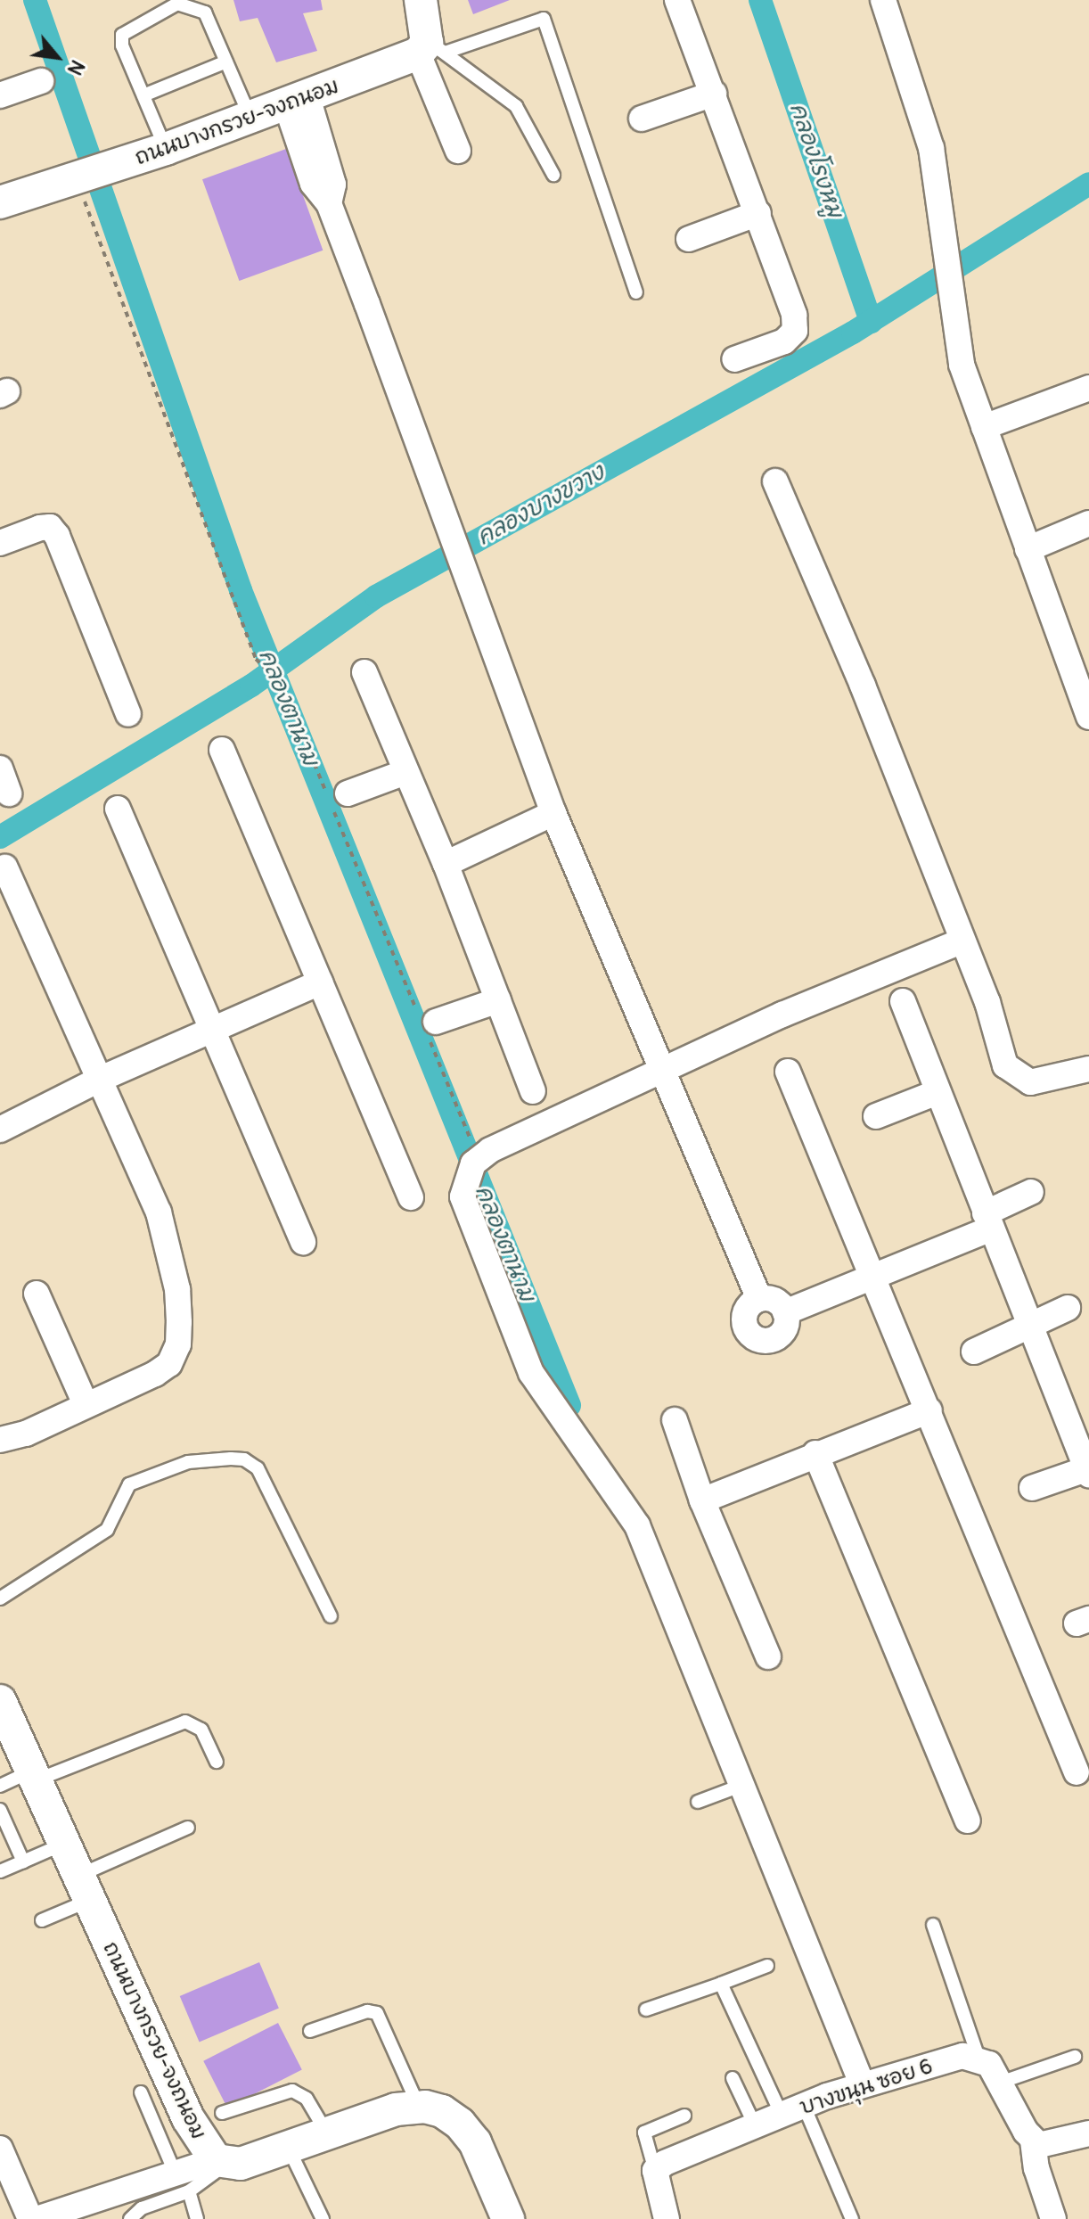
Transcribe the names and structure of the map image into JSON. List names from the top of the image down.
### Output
{
  "streets": {
    "street": ["ถนนบางกรวย-จงถนอม", "บางขนุน ซอย 6"]
  },
  "water": ["คลองโรงหมู", "คลองบางขวาง", "คลองตานาม"],
  "north": "bottom right"
}
